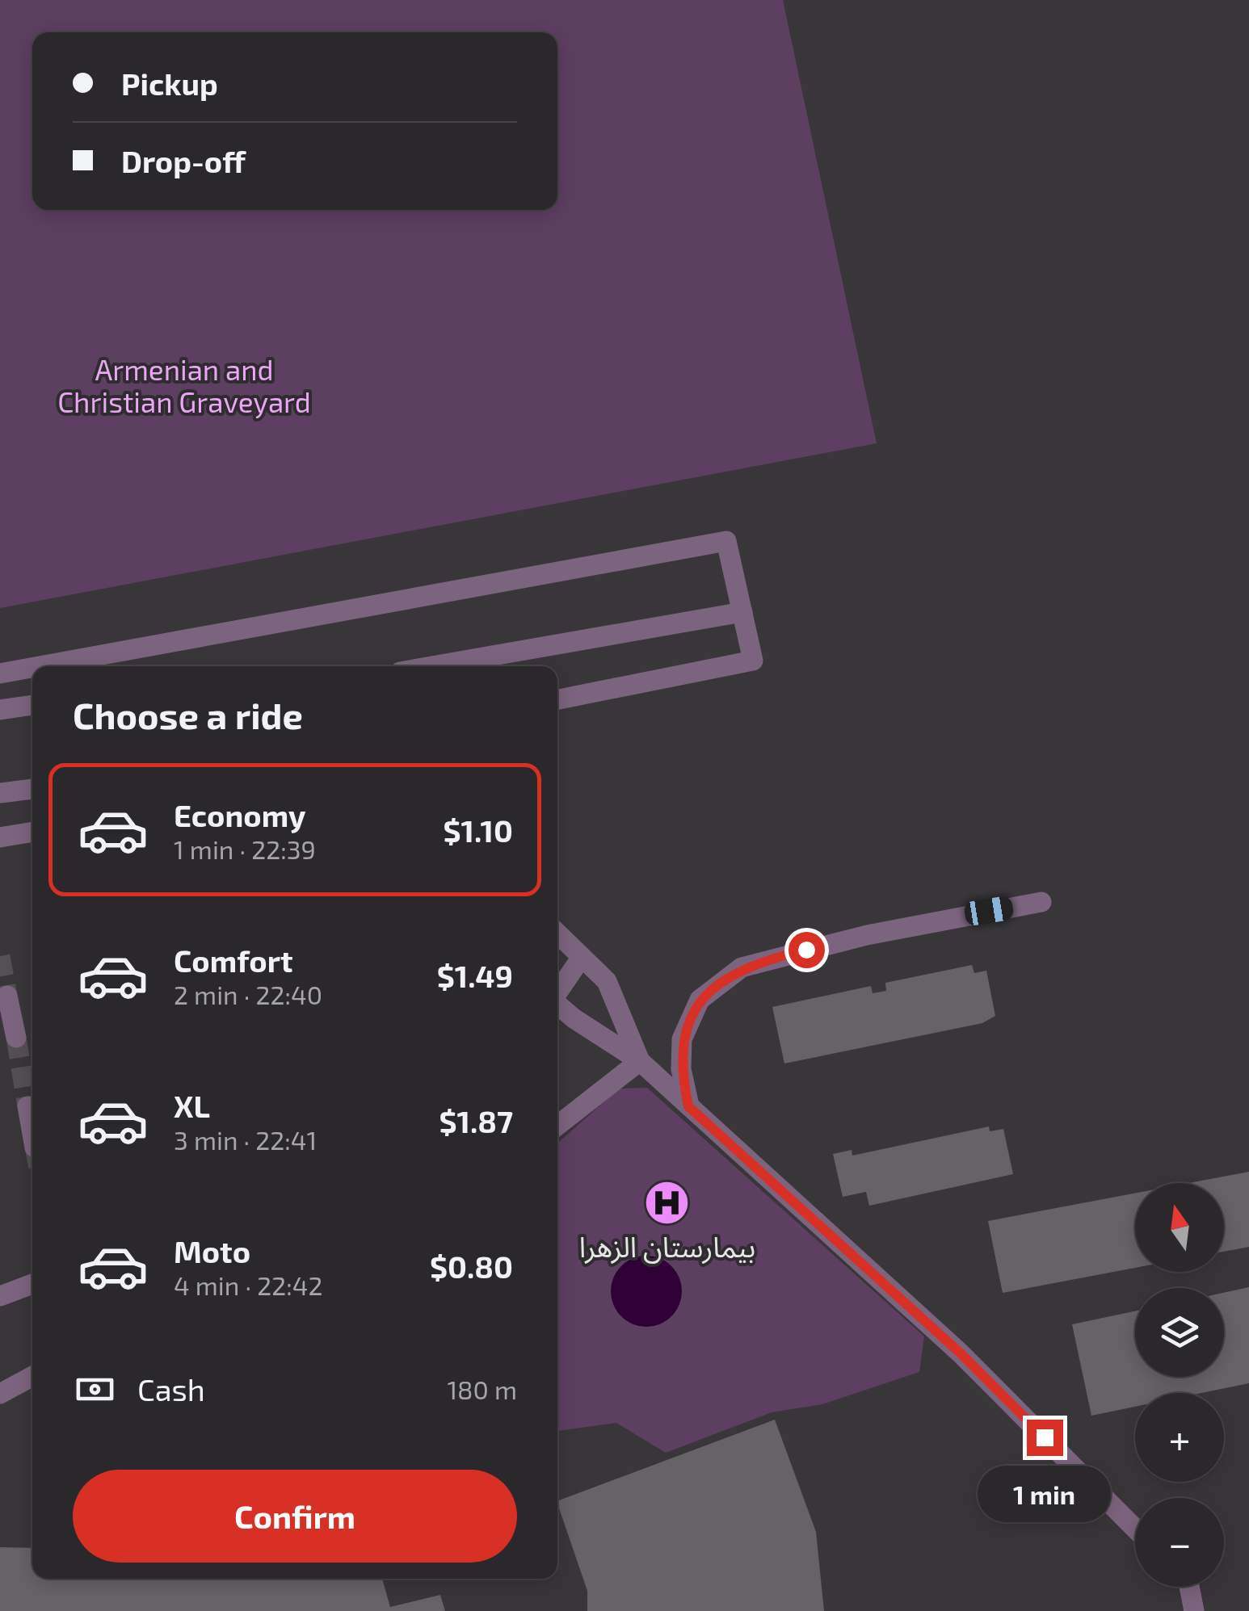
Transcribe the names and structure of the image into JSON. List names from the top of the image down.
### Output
{
  "parks": ["Armenian and Christian Graveyard"],
  "places": {
    "hospital": ["بیمارستان الزهرا"]
  },
  "north": "top",
  "page": {
    "banner": ["Pickup", "Drop-off"],
    "heading": "Choose a ride",
    "list": [
      {
        "name": "Economy",
        "note": "1 min · 22:39",
        "value": "$1.10"
      },
      {
        "name": "Comfort",
        "note": "2 min · 22:40",
        "value": "$1.49"
      },
      {
        "name": "XL",
        "note": "3 min · 22:41",
        "value": "$1.87"
      },
      {
        "name": "Moto",
        "note": "4 min · 22:42",
        "value": "$0.80"
      }
    ],
    "map_buttons": ["+", "−"],
    "pay": ["Cash", "180 m"],
    "buttons": "Confirm",
    "bubble": "1 min"
  }
}
